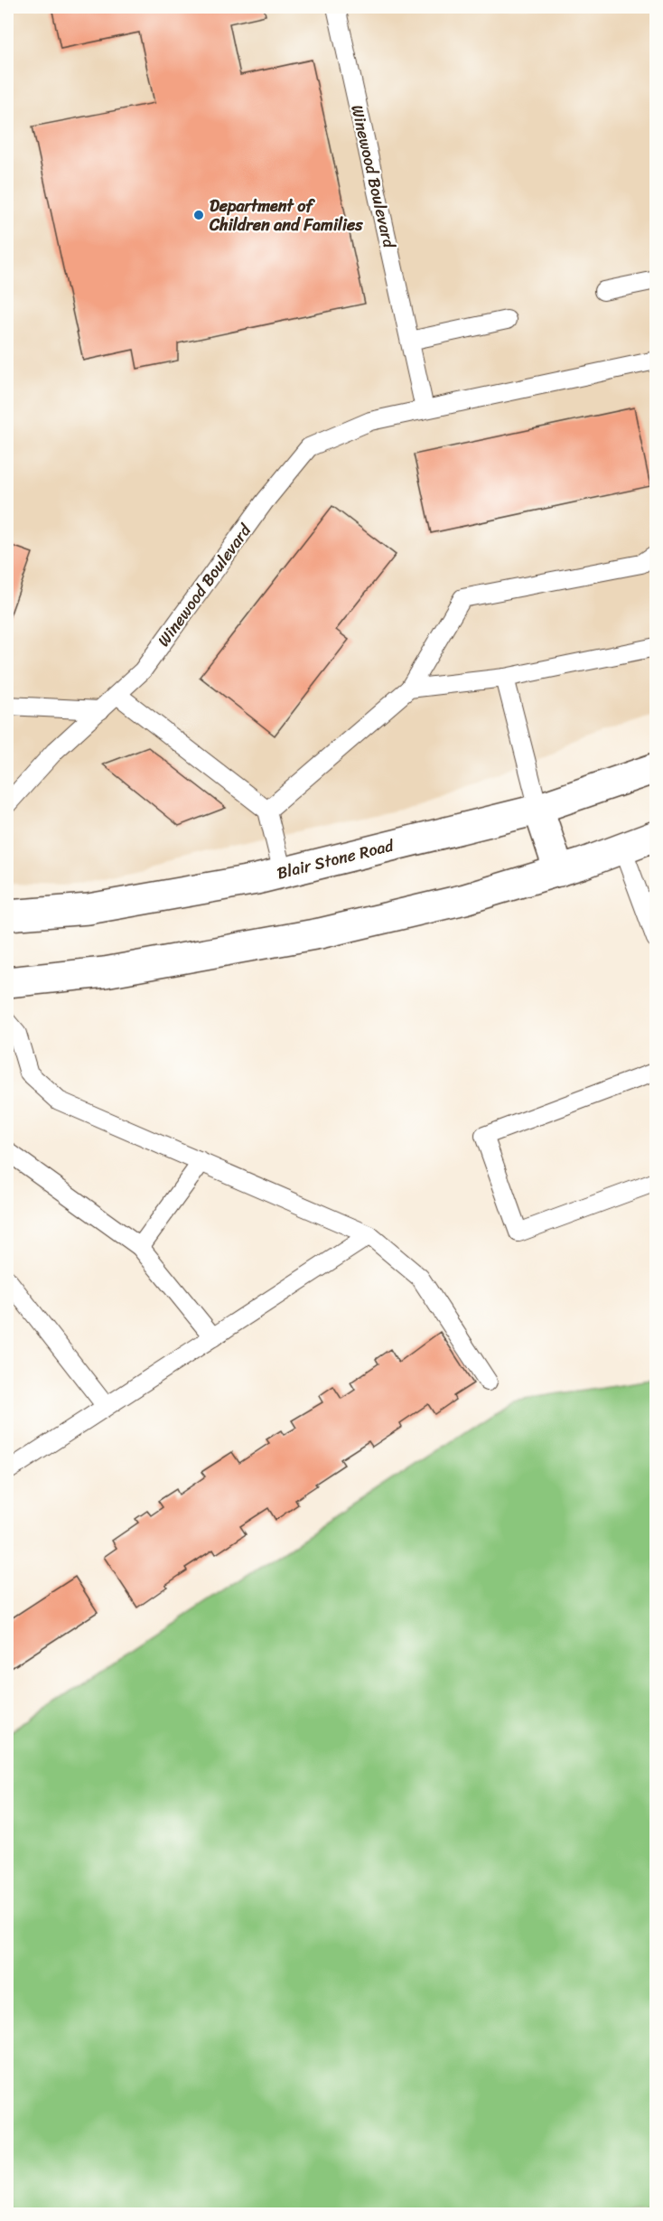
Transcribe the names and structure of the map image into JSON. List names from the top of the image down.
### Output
{
  "streets": {
    "main road": ["Blair Stone Road"],
    "lane": ["Winewood Boulevard"]
  },
  "places": ["Department of Children and Families"]
}
